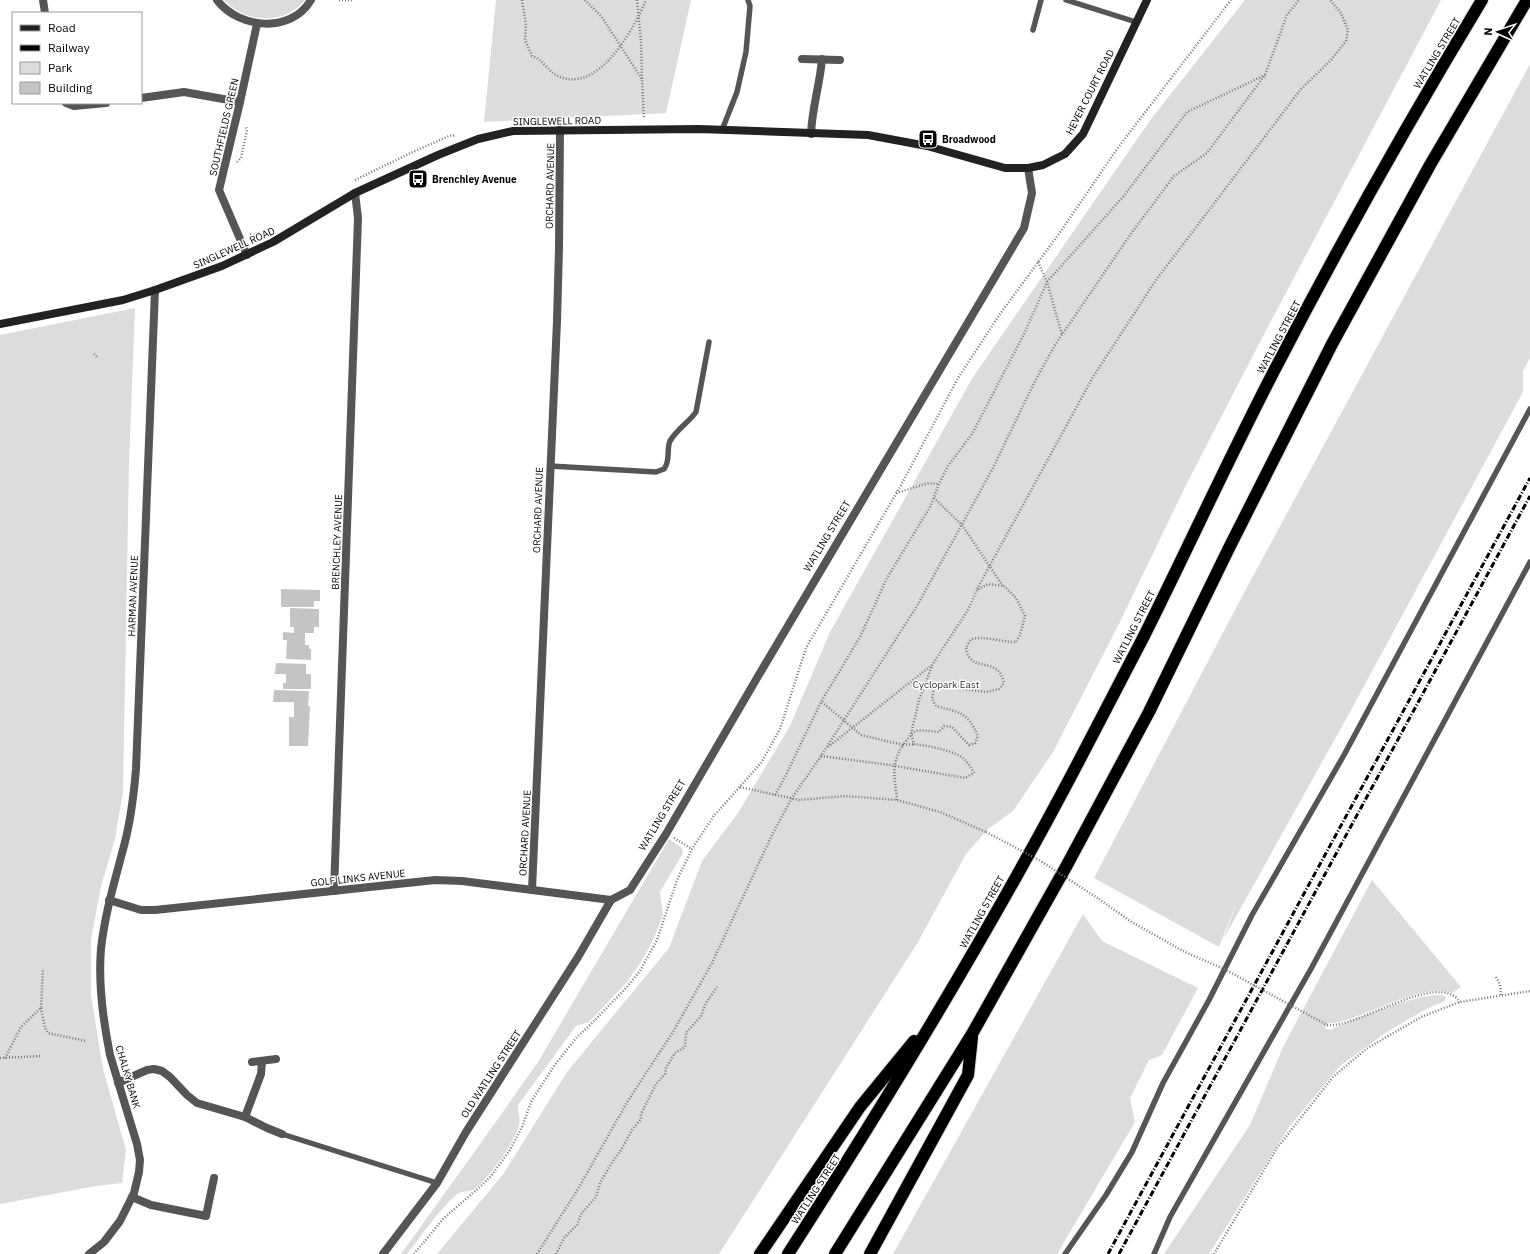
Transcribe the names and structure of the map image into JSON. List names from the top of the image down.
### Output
{
  "streets": {
    "highway": ["WATLING STREET"],
    "street": [
      "HEVER COURT ROAD",
      "SINGLEWELL ROAD",
      "SOUTHFIELDS GREEN",
      "ORCHARD AVENUE",
      "BRENCHLEY AVENUE",
      "HARMAN AVENUE",
      "GOLF LINKS AVENUE",
      "OLD WATLING STREET",
      "CHALKY BANK"
    ]
  },
  "crossings": [
    ["WATLING STREET", "HEVER COURT ROAD"],
    ["WATLING STREET", "SINGLEWELL ROAD"],
    ["WATLING STREET", "GOLF LINKS AVENUE"],
    ["WATLING STREET", "OLD WATLING STREET"],
    ["HEVER COURT ROAD", "SINGLEWELL ROAD"],
    ["SINGLEWELL ROAD", "SOUTHFIELDS GREEN"],
    ["SINGLEWELL ROAD", "ORCHARD AVENUE"],
    ["SINGLEWELL ROAD", "BRENCHLEY AVENUE"],
    ["SINGLEWELL ROAD", "HARMAN AVENUE"],
    ["ORCHARD AVENUE", "GOLF LINKS AVENUE"],
    ["BRENCHLEY AVENUE", "GOLF LINKS AVENUE"],
    ["HARMAN AVENUE", "GOLF LINKS AVENUE"],
    ["HARMAN AVENUE", "CHALKY BANK"],
    ["GOLF LINKS AVENUE", "OLD WATLING STREET"],
    ["GOLF LINKS AVENUE", "CHALKY BANK"]
  ],
  "parks": ["Cyclopark East"],
  "places": {
    "bus stop": ["Broadwood", "Brenchley Avenue"]
  },
  "legend": [
    "Road",
    "Railway",
    "Park",
    "Building"
  ],
  "north": "left"
}
